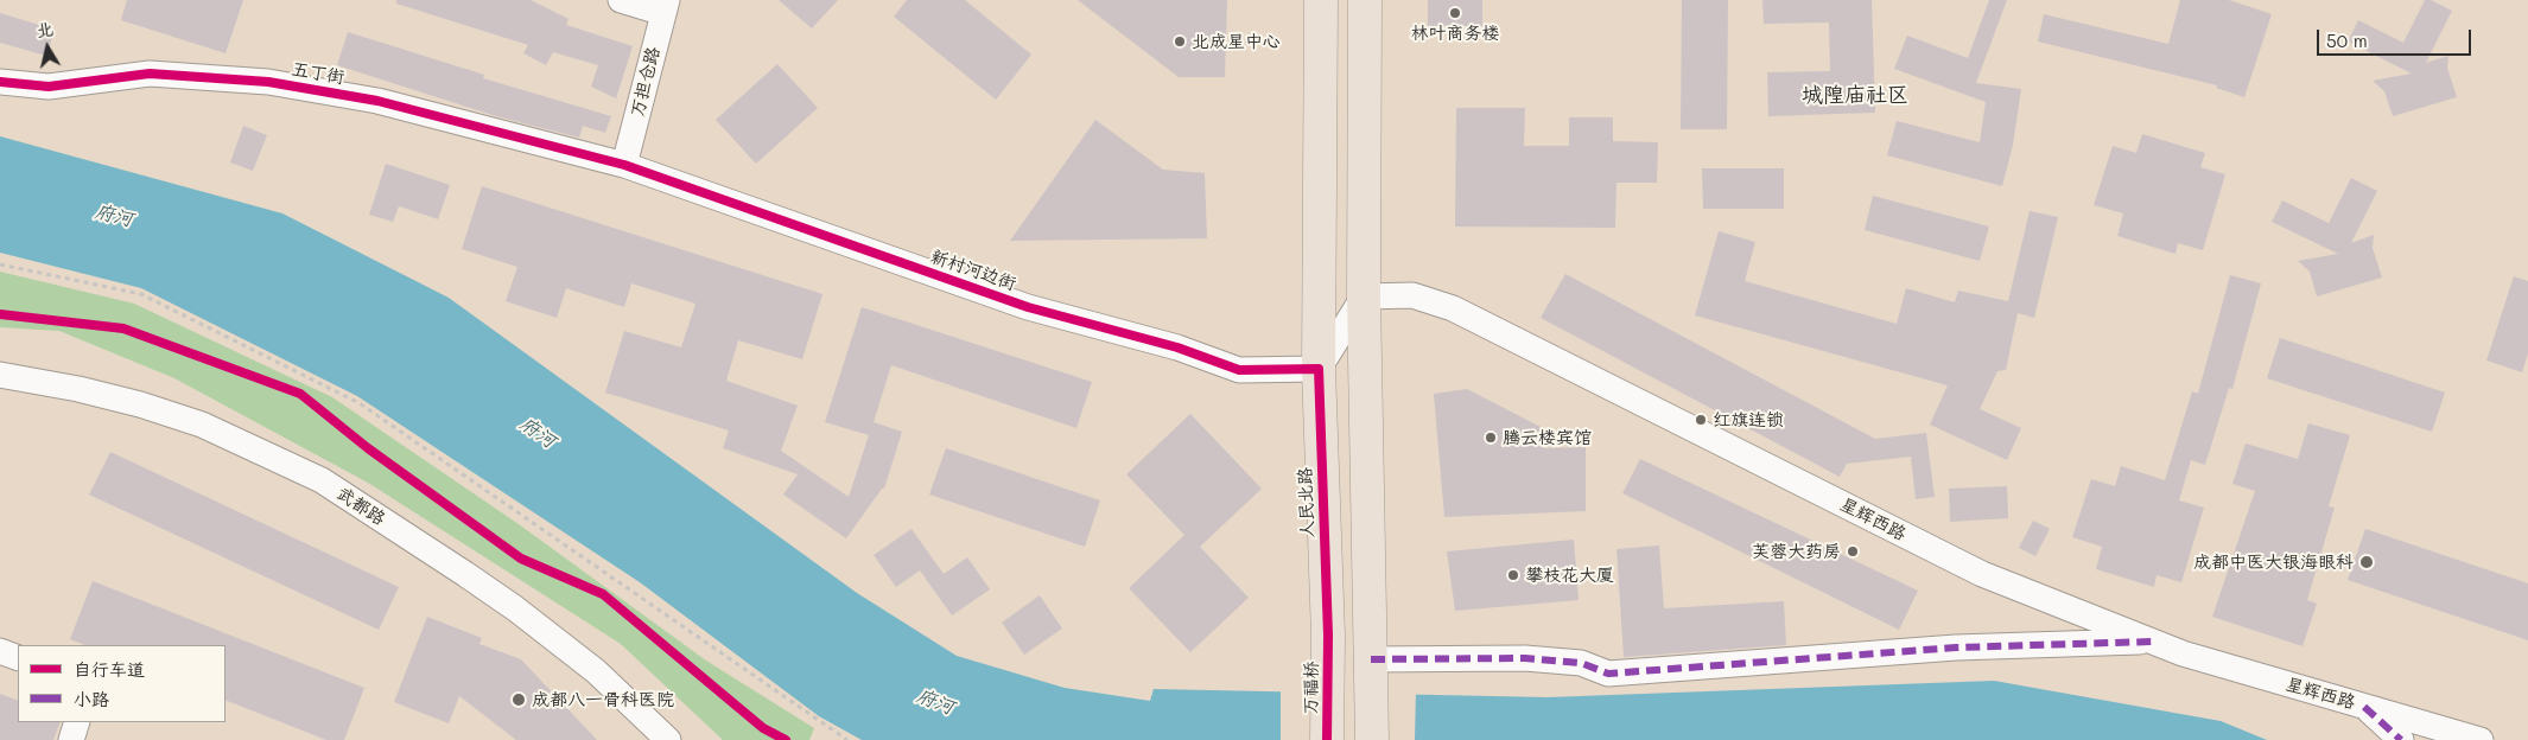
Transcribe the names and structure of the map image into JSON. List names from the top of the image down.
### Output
{
  "streets": {
    "main road": ["人民北路", "万福桥"],
    "street": [
      "五丁街",
      "万担仓路",
      "新村河边街",
      "武都路",
      "星辉西路"
    ]
  },
  "crossings": [
    ["五丁街", "万担仓路"],
    ["五丁街", "新村河边街"],
    ["万担仓路", "新村河边街"],
    ["新村河边街", "人民北路"],
    ["人民北路", "万福桥"]
  ],
  "districts": ["城隍庙社区"],
  "water": ["府河"],
  "places": [
    "林叶商务楼",
    "北成星中心",
    "红旗连锁",
    "腾云楼宾馆",
    "芙蓉大药房",
    "成都中医大银海眼科",
    "攀枝花大厦",
    "成都八一骨科医院"
  ],
  "legend": ["自行车道", "小路"],
  "scale_bar": "50 m",
  "north": "top"
}
